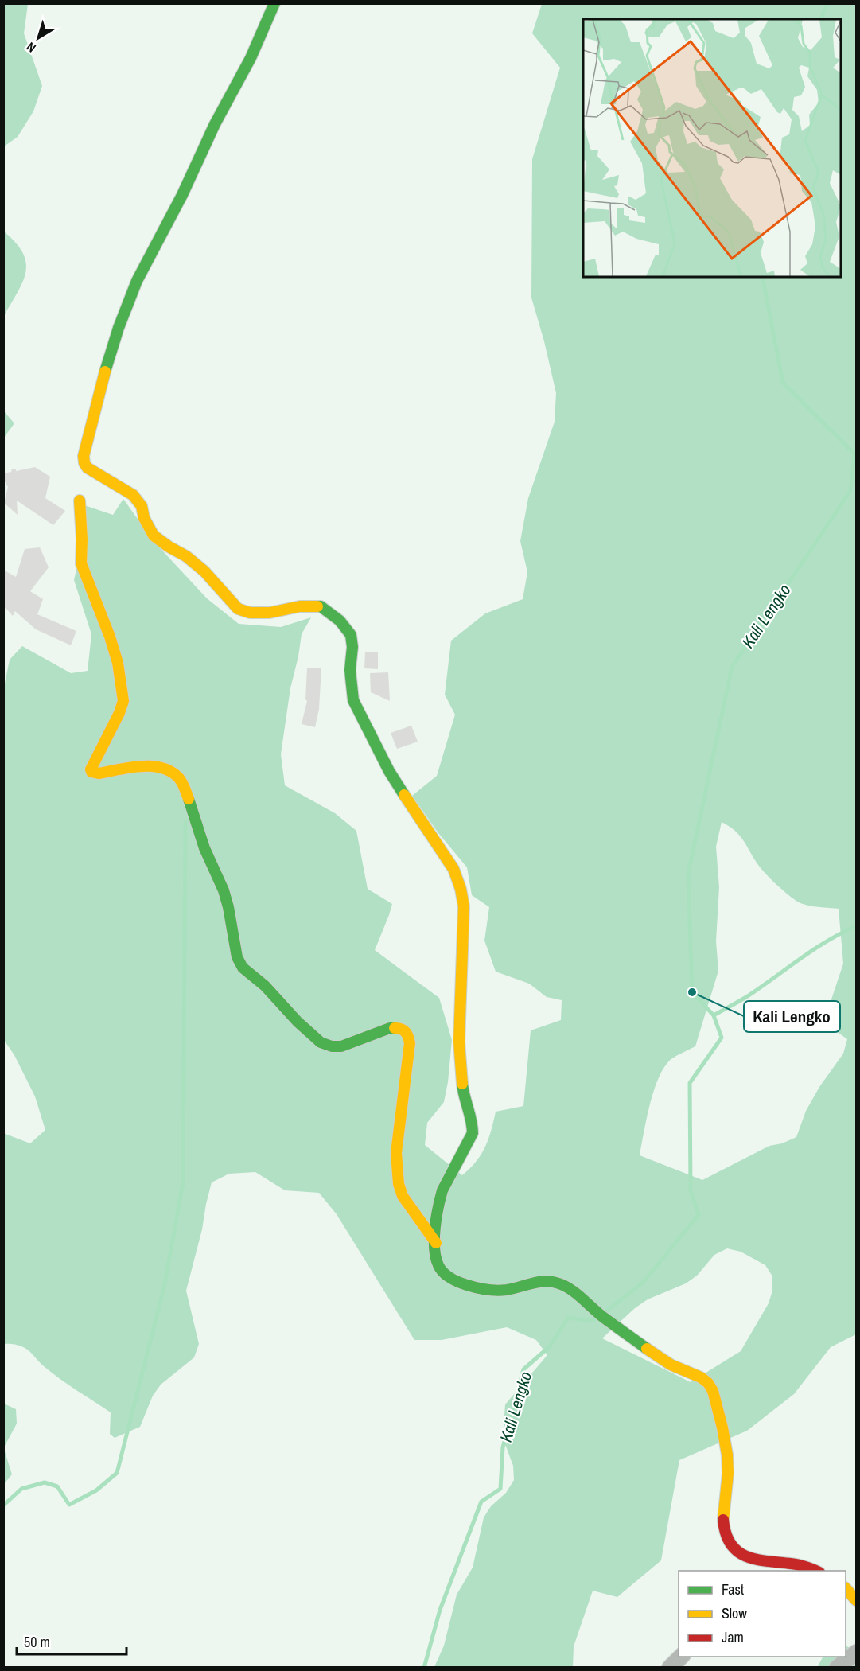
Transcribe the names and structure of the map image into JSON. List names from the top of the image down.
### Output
{
  "water": ["Kali Lengko"],
  "places": ["Kali Lengko"],
  "legend": ["Fast", "Slow", "Jam"],
  "scale_bar": "50 m",
  "north": "bottom left"
}
